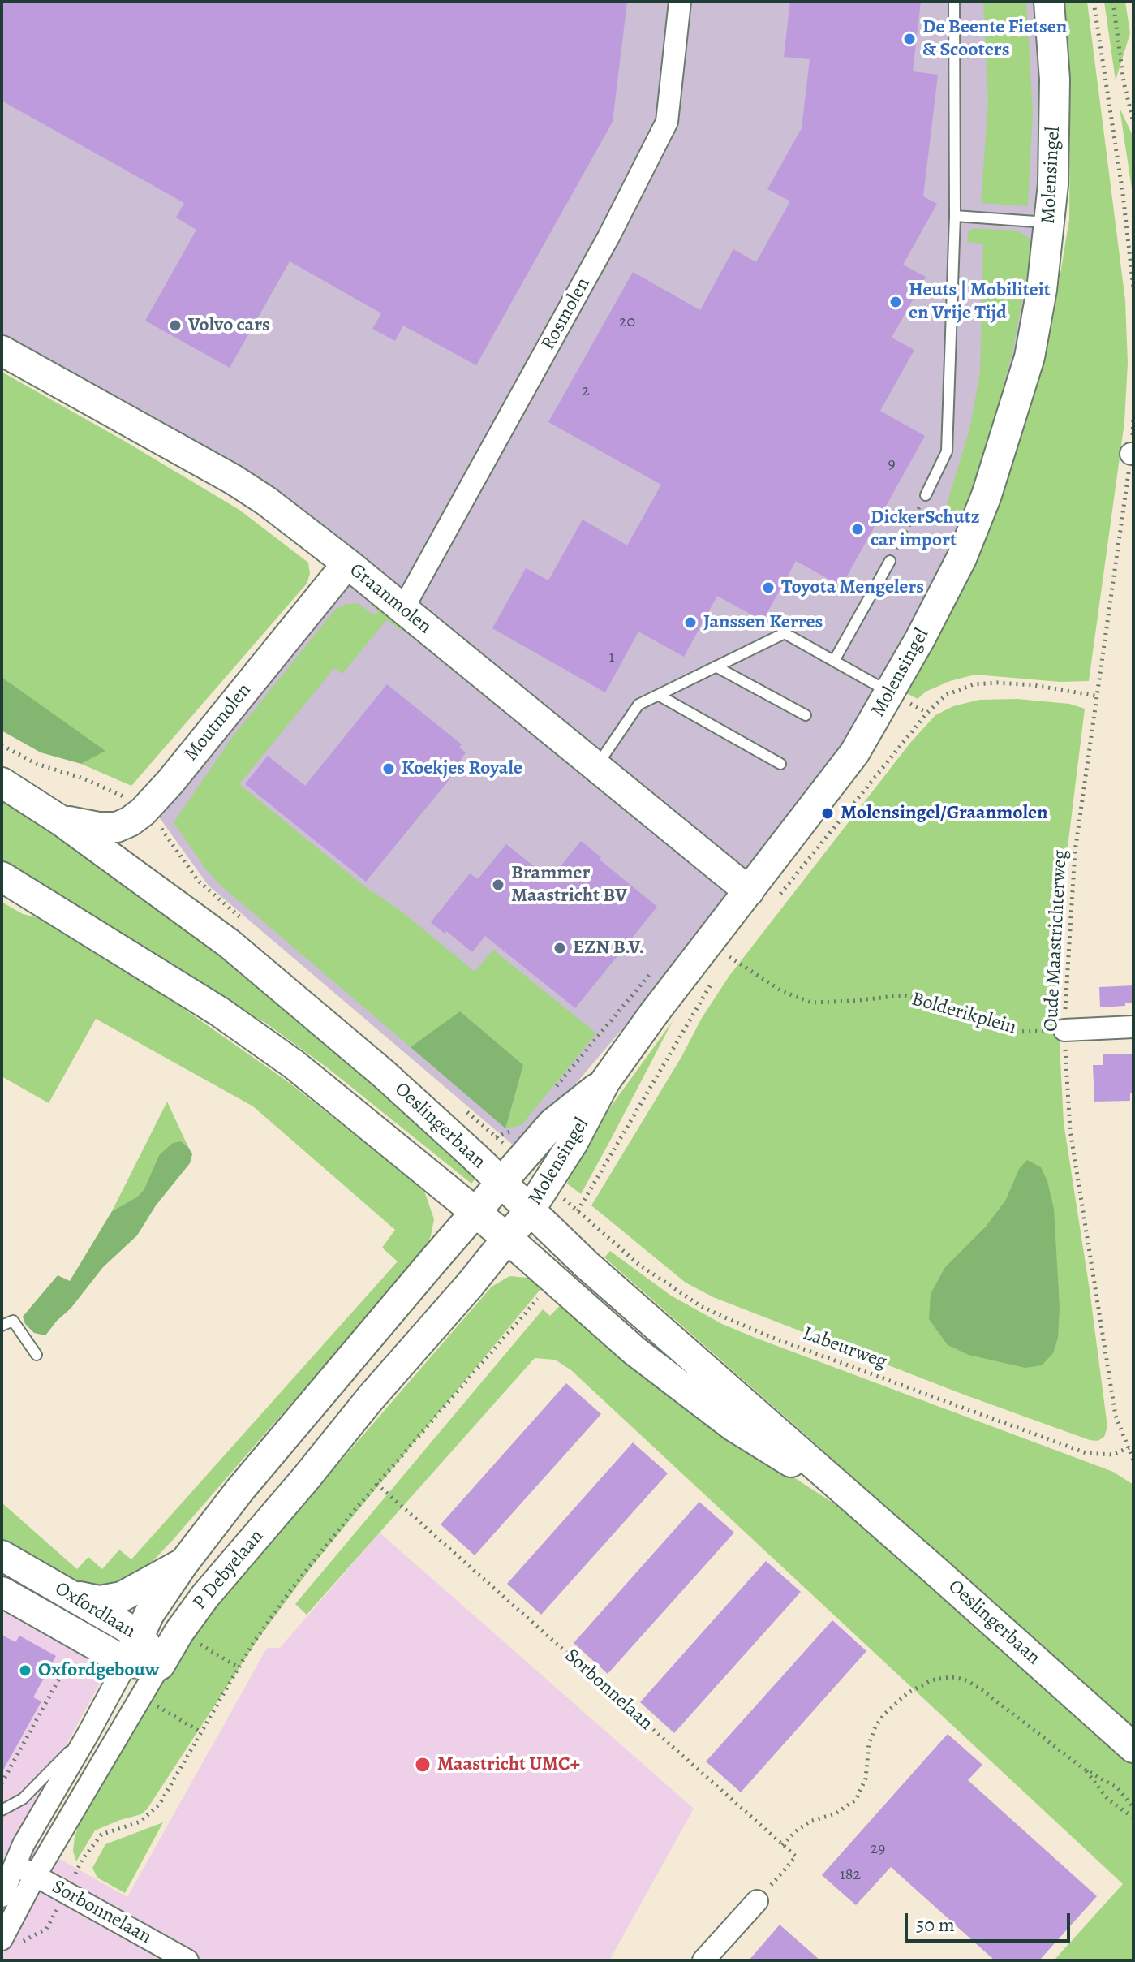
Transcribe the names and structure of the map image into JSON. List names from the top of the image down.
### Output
{
  "streets": {
    "street": [
      "Molensingel",
      "Rosmolen",
      "Graanmolen",
      "Moutmolen",
      "Oeslingerbaan",
      "P Debyelaan",
      "Oxfordlaan",
      "Sorbonnelaan"
    ],
    "path": ["Oude Maastrichterweg", "Bolderikplein", "Labeurweg"]
  },
  "crossings": [
    ["Molensingel", "Graanmolen"],
    ["Molensingel", "Oeslingerbaan"],
    ["Molensingel", "P Debyelaan"],
    ["Rosmolen", "Graanmolen"],
    ["Graanmolen", "Moutmolen"],
    ["Moutmolen", "Oeslingerbaan"],
    ["Oude Maastrichterweg", "Bolderikplein"],
    ["Oude Maastrichterweg", "Labeurweg"],
    ["Oeslingerbaan", "P Debyelaan"],
    ["P Debyelaan", "Oxfordlaan"],
    ["P Debyelaan", "Sorbonnelaan"]
  ],
  "places": [
    "De Beente Fietsen & Scooters",
    "Heuts | Mobiliteit en Vrije Tijd",
    "Volvo cars",
    "DickerSchutz car import",
    "Toyota Mengelers",
    "Janssen Kerres",
    "Koekjes Royale",
    "Molensingel/Graanmolen",
    "Brammer Maastricht BV",
    "EZN B.V.",
    "Oxfordgebouw",
    "Maastricht UMC+"
  ],
  "house_numbers": [
    "20",
    "2",
    "9",
    "1",
    "29",
    "182"
  ],
  "scale_bar": "50 m"
}
